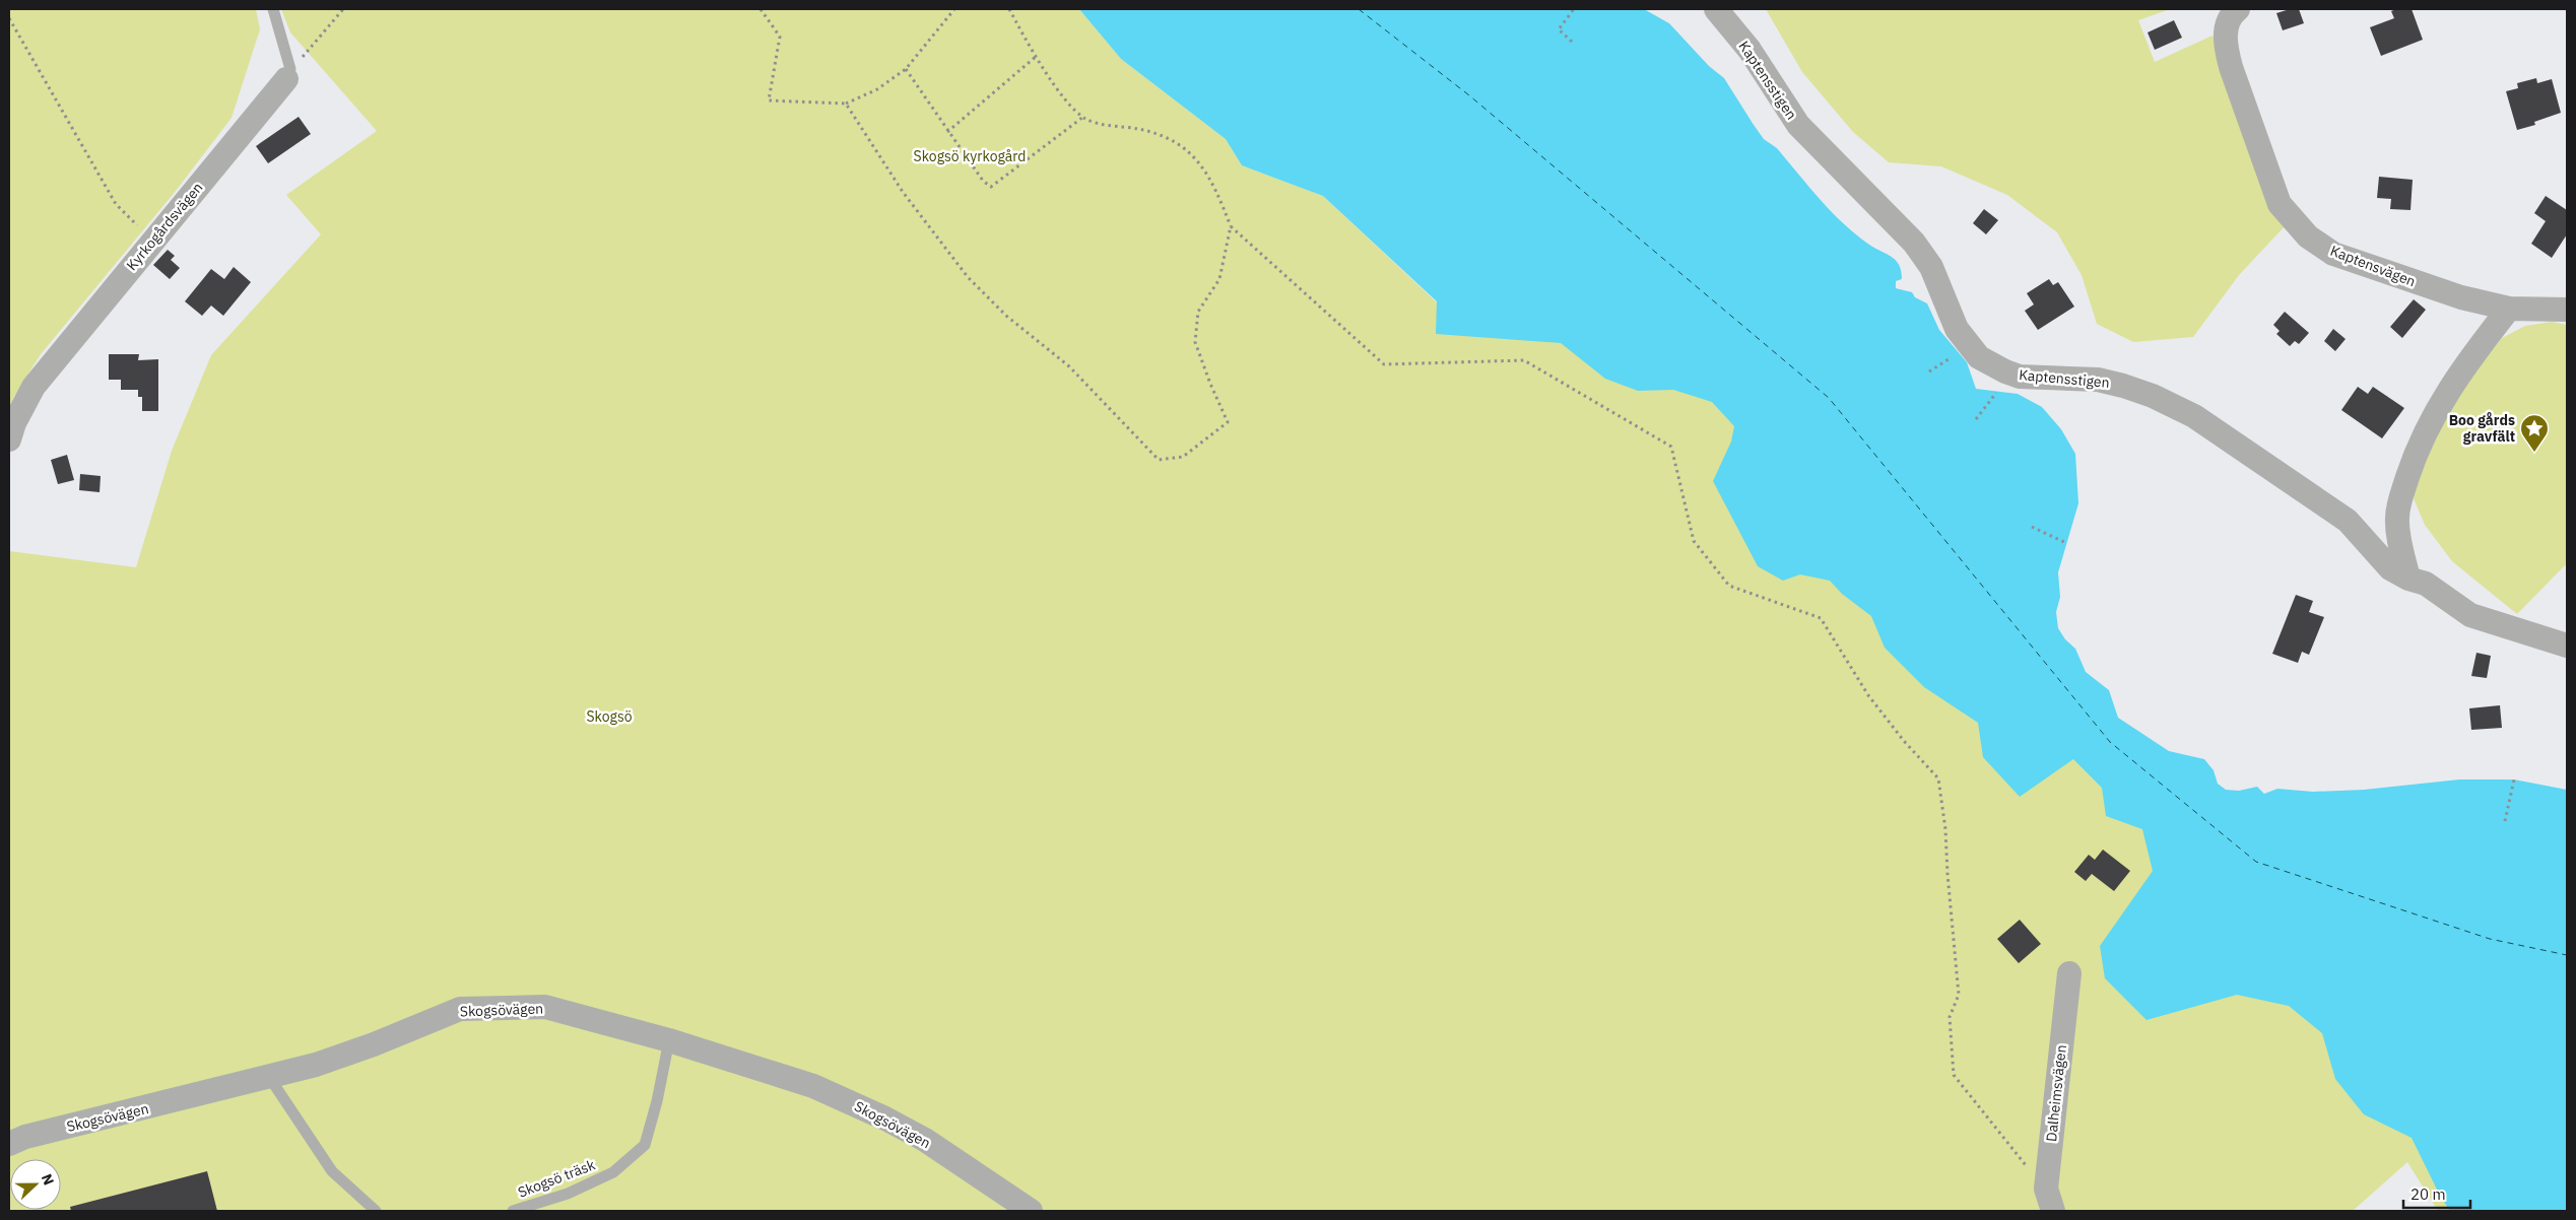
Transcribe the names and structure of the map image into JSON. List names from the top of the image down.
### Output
{
  "streets": {
    "street": [
      "Kaptensstigen",
      "Kyrkogårdsvägen",
      "Kaptensvägen",
      "Skogsövägen",
      "Dalheimsvägen"
    ],
    "lane": ["Skogsö träsk"]
  },
  "crossings": [
    ["Skogsövägen", "Skogsö träsk"]
  ],
  "parks": ["Skogsö kyrkogård", "Skogsö"],
  "places": {
    "place": ["Boo gårds gravfält"]
  },
  "scale_bar": "20 m",
  "north": "right"
}
